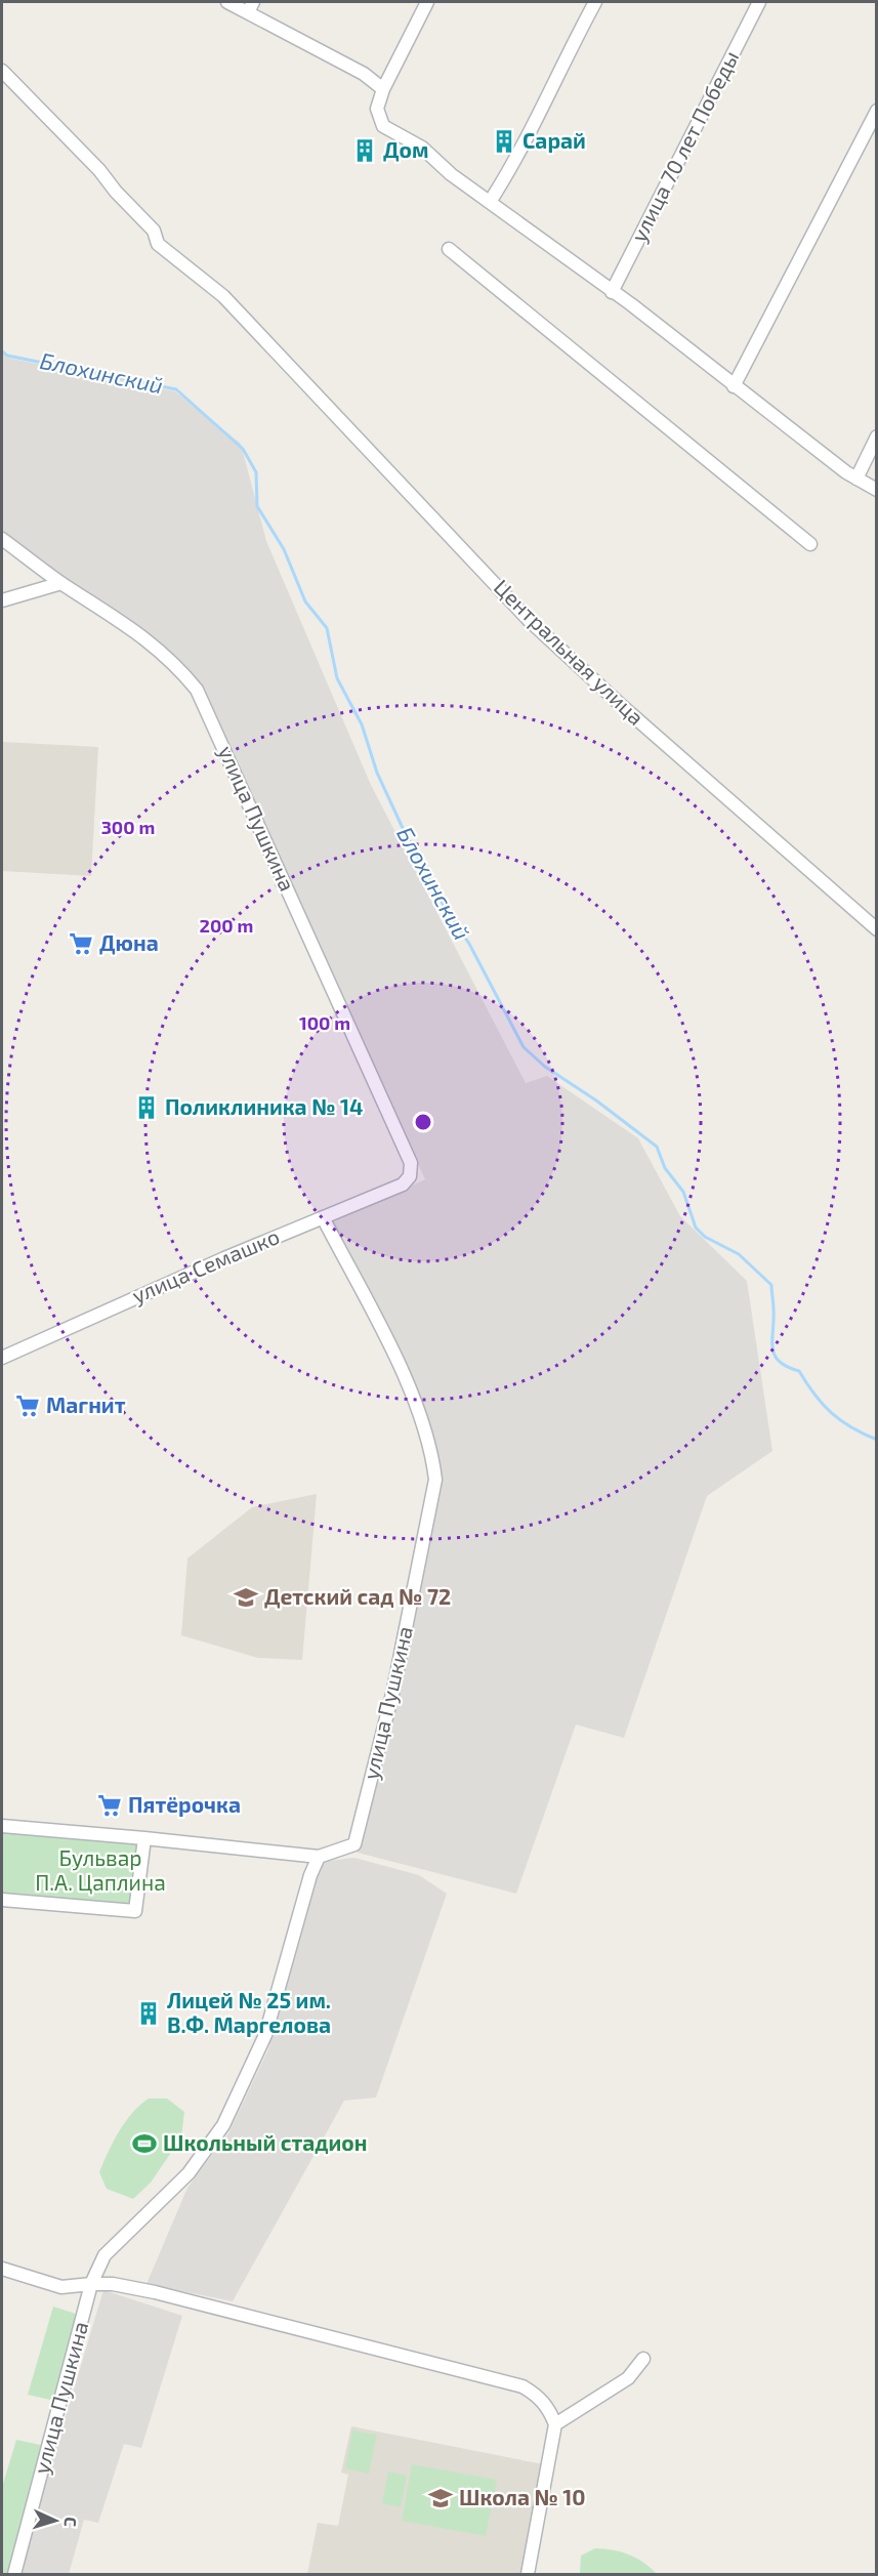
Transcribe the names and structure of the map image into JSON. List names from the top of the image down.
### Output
{
  "streets": {
    "street": [
      "улица 70 лет Победы",
      "Центральная улица",
      "улица Пушкина",
      "улица Семашко"
    ]
  },
  "crossings": [
    ["улица Пушкина", "улица Семашко"]
  ],
  "water": ["Блохинский"],
  "parks": ["Бульвар П.А. Цаплина"],
  "places": {
    "building": [
      "Сарай",
      "Дом",
      "Поликлиника № 14",
      "Лицей № 25 им. В.Ф. Маргелова"
    ],
    "supermarket": ["Дюна", "Магнит", "Пятёрочка"],
    "school or university": ["Детский сад № 72", "Школа № 10"],
    "sports": ["Школьный стадион"]
  },
  "north": "right",
  "rings": ["300 m", "200 m", "100 m"]
}
